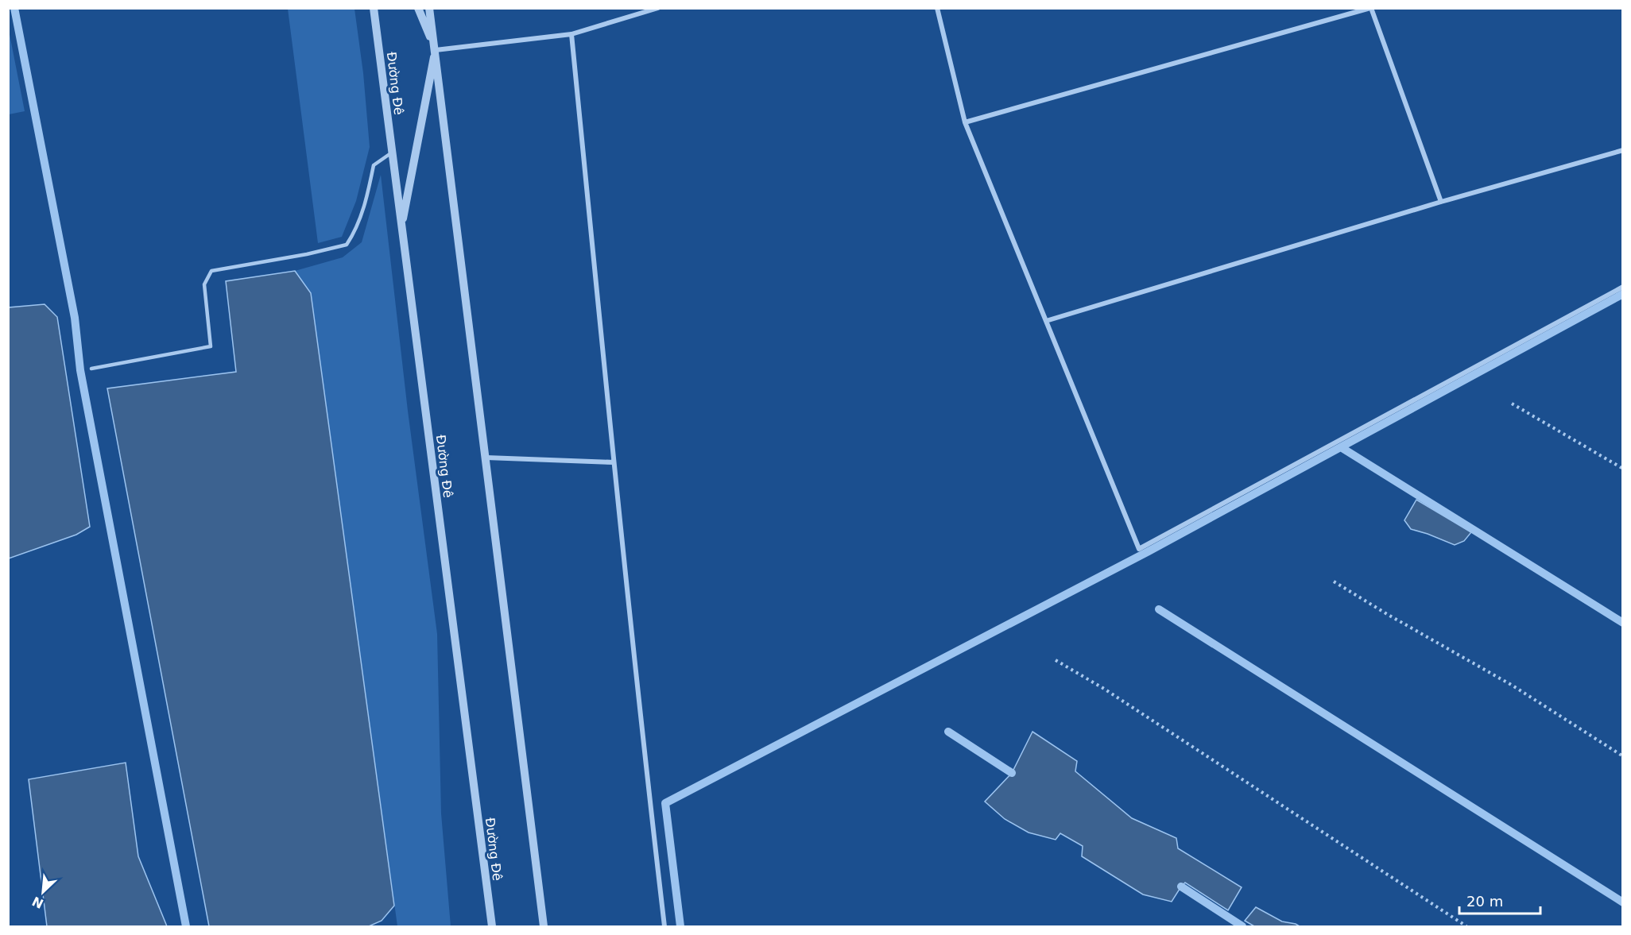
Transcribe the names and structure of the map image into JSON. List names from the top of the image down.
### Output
{
  "streets": {
    "street": ["Đường Đê"]
  },
  "scale_bar": "20 m",
  "north": "bottom left"
}
